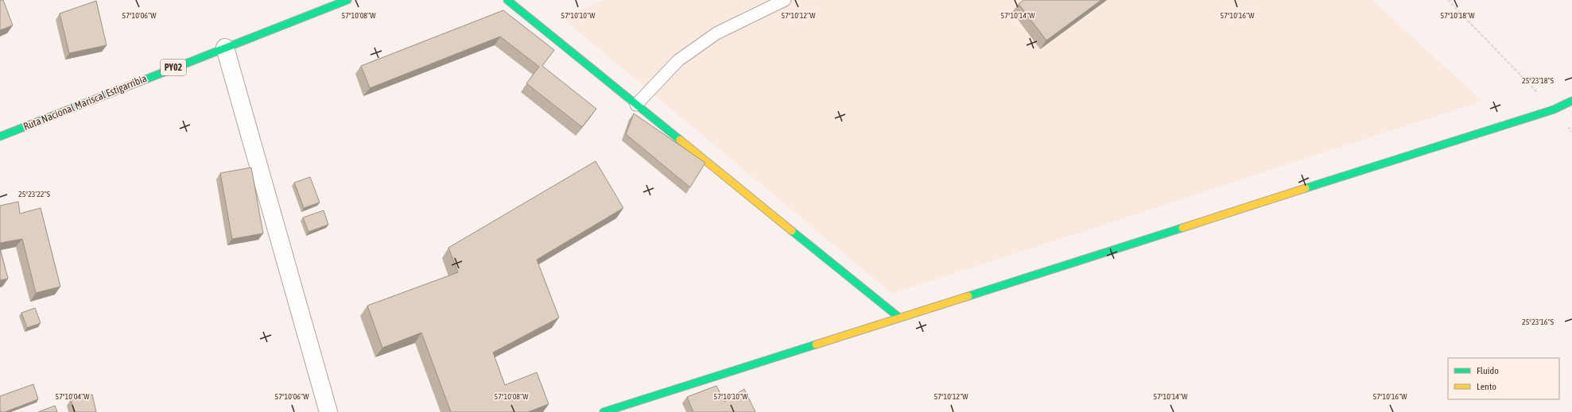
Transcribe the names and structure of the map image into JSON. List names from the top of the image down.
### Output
{
  "streets": {
    "street": ["PY02", "Ruta Nacional Mariscal Estigarribia"]
  },
  "legend": ["Fluido", "Lento"],
  "coordinates": [
    "57°10'18\"W",
    "57°10'06\"W",
    "57°10'08\"W",
    "57°10'10\"W",
    "57°10'12\"W",
    "57°10'14\"W",
    "57°10'16\"W",
    "25°23'18\"S",
    "25°23'22\"S",
    "25°23'16\"S",
    "57°10'04\"W"
  ]
}
